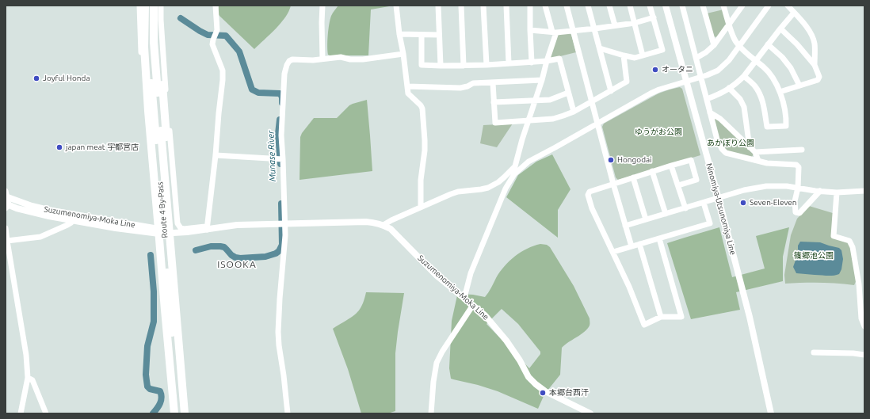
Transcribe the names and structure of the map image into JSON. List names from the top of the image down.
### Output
{
  "streets": {
    "highway": ["Route 4 By-Pass"],
    "main road": ["Ninomiya-Utsunomiya Line", "Suzumenomiya-Moka Line"]
  },
  "districts": ["ISOOKA"],
  "water": ["Munase River"],
  "parks": ["ゆうがお公園", "あかぼり公園", "篠郷池公園"],
  "places": [
    "オータニ",
    "Joyful Honda",
    "japan meat 宇都宮店",
    "Hongodai",
    "Seven-Eleven",
    "本郷台西汗"
  ]
}
